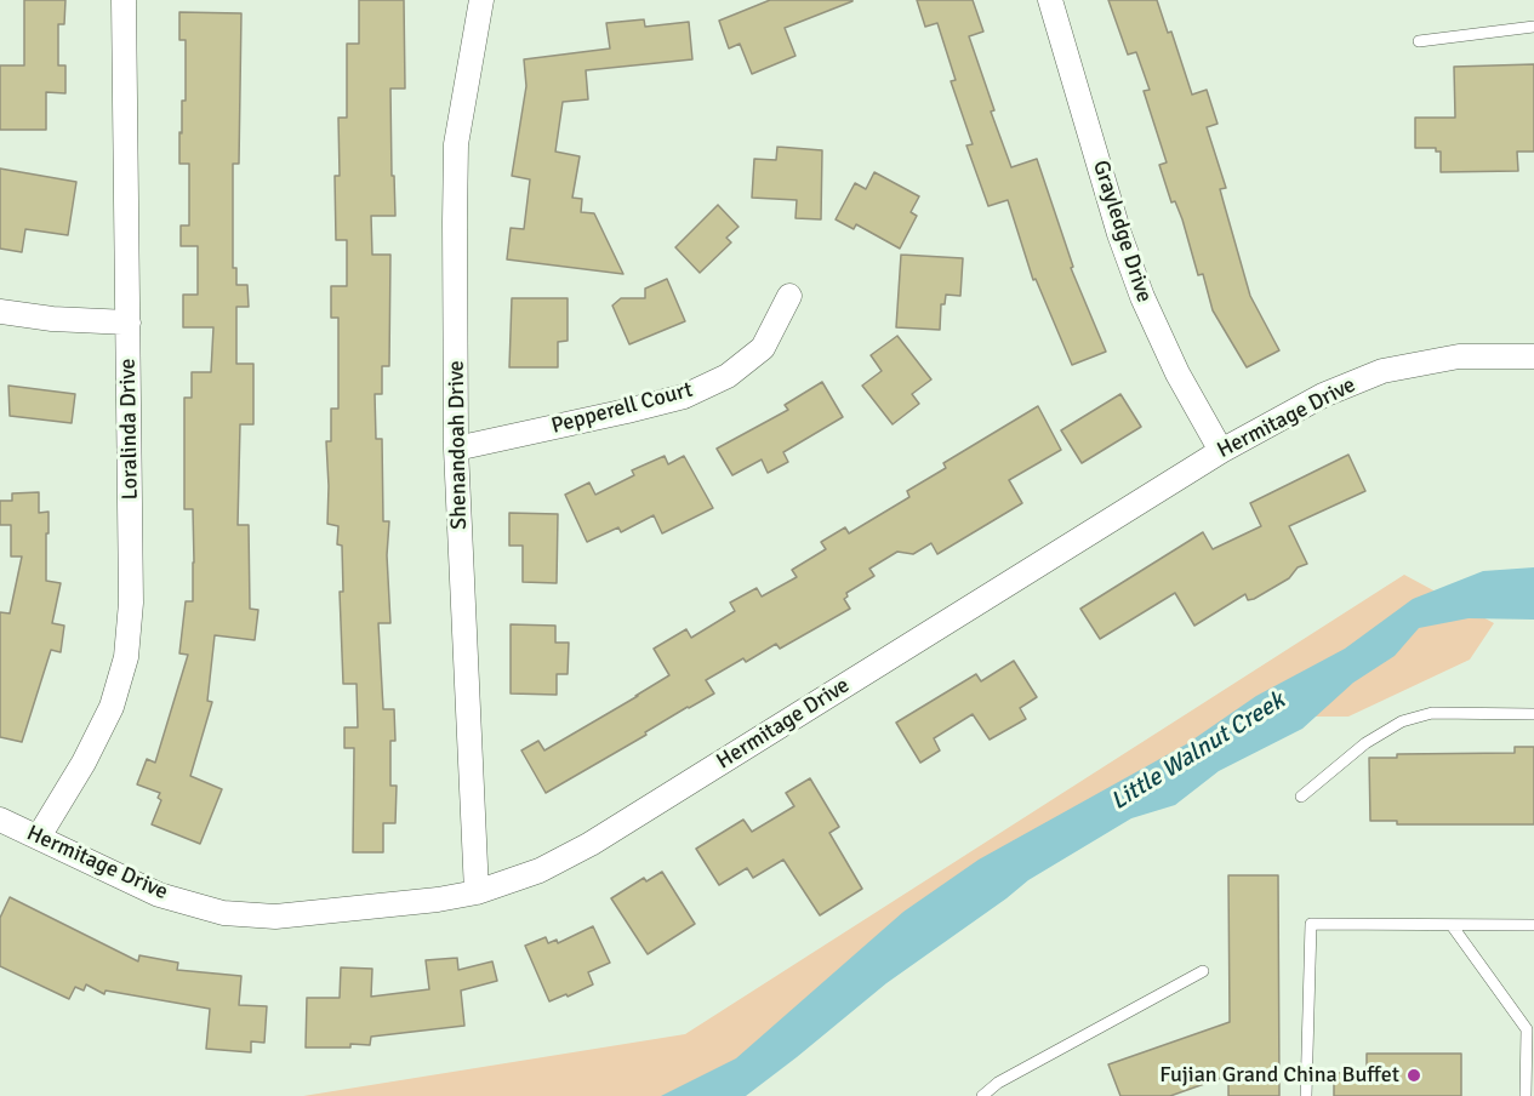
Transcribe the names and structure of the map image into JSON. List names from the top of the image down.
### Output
{
  "streets": {
    "street": [
      "Grayledge Drive",
      "Pepperell Court",
      "Hermitage Drive",
      "Loralinda Drive",
      "Shenandoah Drive"
    ]
  },
  "crossings": [
    ["Grayledge Drive", "Hermitage Drive"],
    ["Pepperell Court", "Shenandoah Drive"],
    ["Hermitage Drive", "Loralinda Drive"],
    ["Hermitage Drive", "Shenandoah Drive"]
  ],
  "water": ["Little Walnut Creek"],
  "places": ["Fujian Grand China Buffet"]
}
